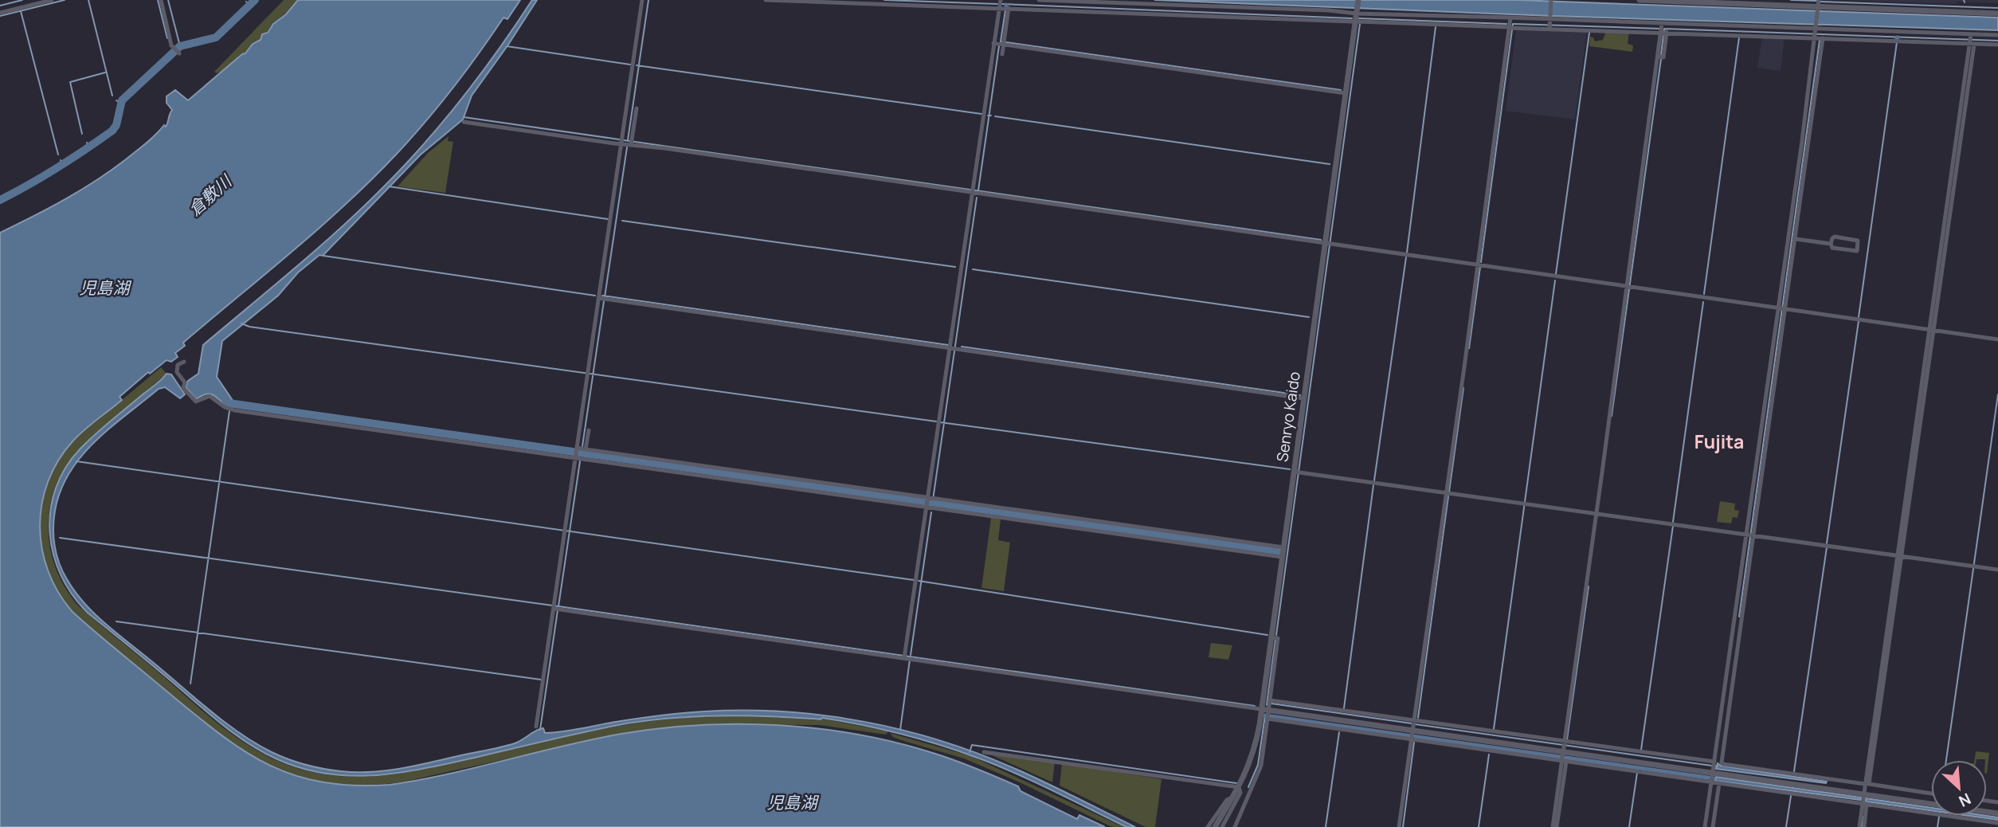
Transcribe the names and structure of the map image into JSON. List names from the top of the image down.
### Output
{
  "streets": {
    "street": ["Senryo Kaido"]
  },
  "districts": ["Fujita"],
  "water": ["倉敷川", "児島湖"],
  "north": "bottom right"
}
